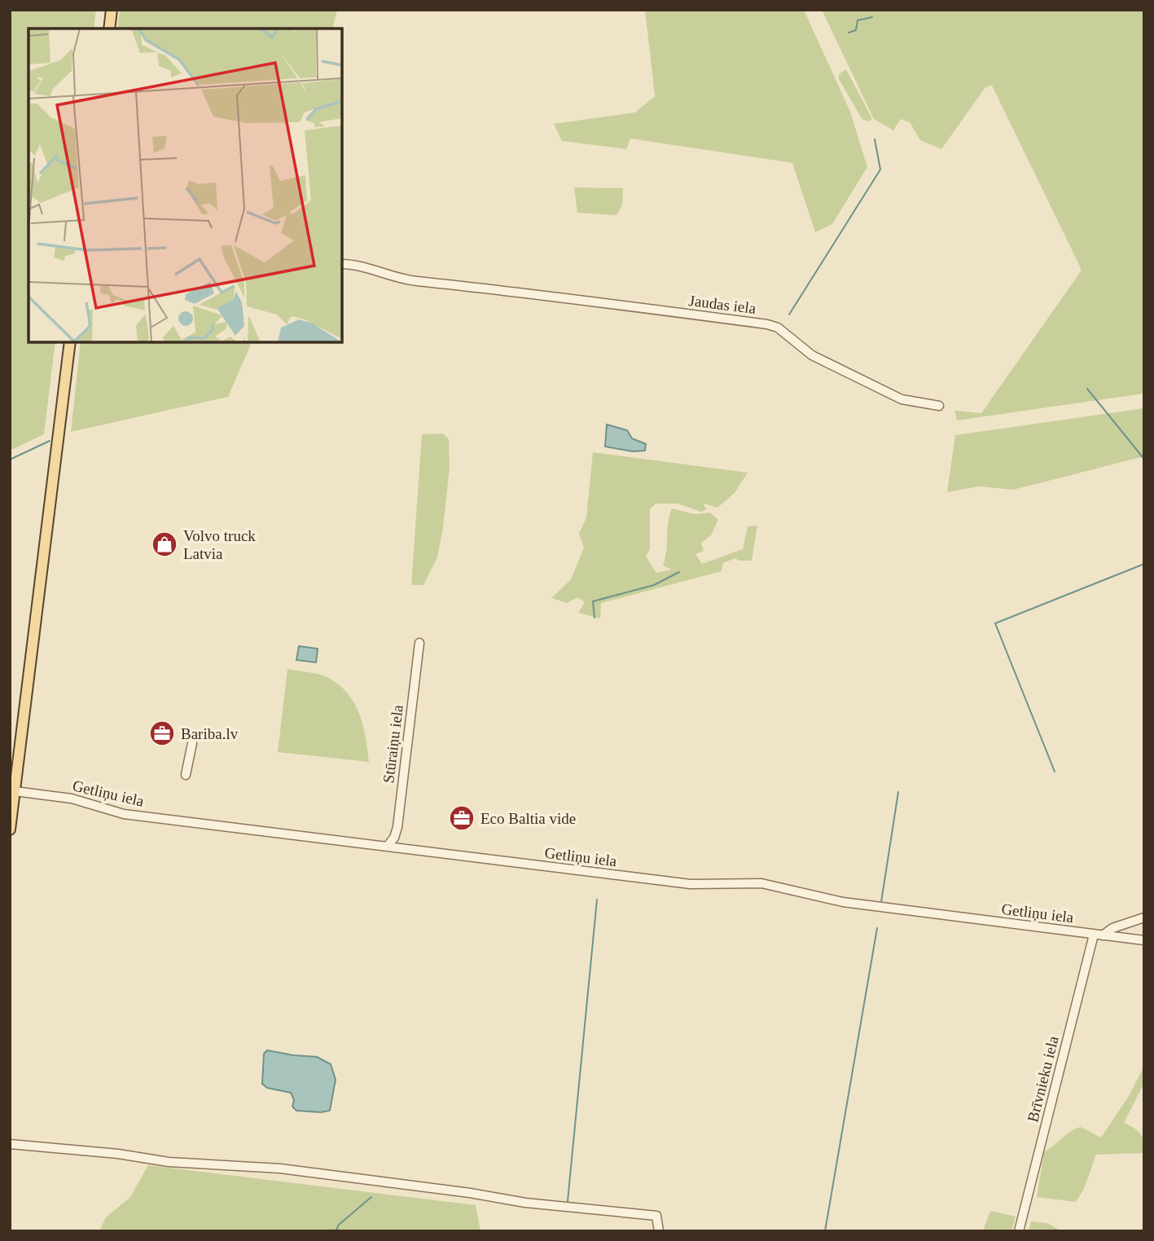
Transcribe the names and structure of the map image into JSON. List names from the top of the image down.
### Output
{
  "streets": {
    "street": [
      "Jaudas iela",
      "Stūraiņu iela",
      "Getliņu iela",
      "Brīvnieku iela"
    ]
  },
  "crossings": [
    ["Stūraiņu iela", "Getliņu iela"],
    ["Getliņu iela", "Brīvnieku iela"]
  ],
  "places": {
    "shop": ["Volvo truck Latvia"],
    "office": ["Bariba.lv", "Eco Baltia vide"]
  }
}
